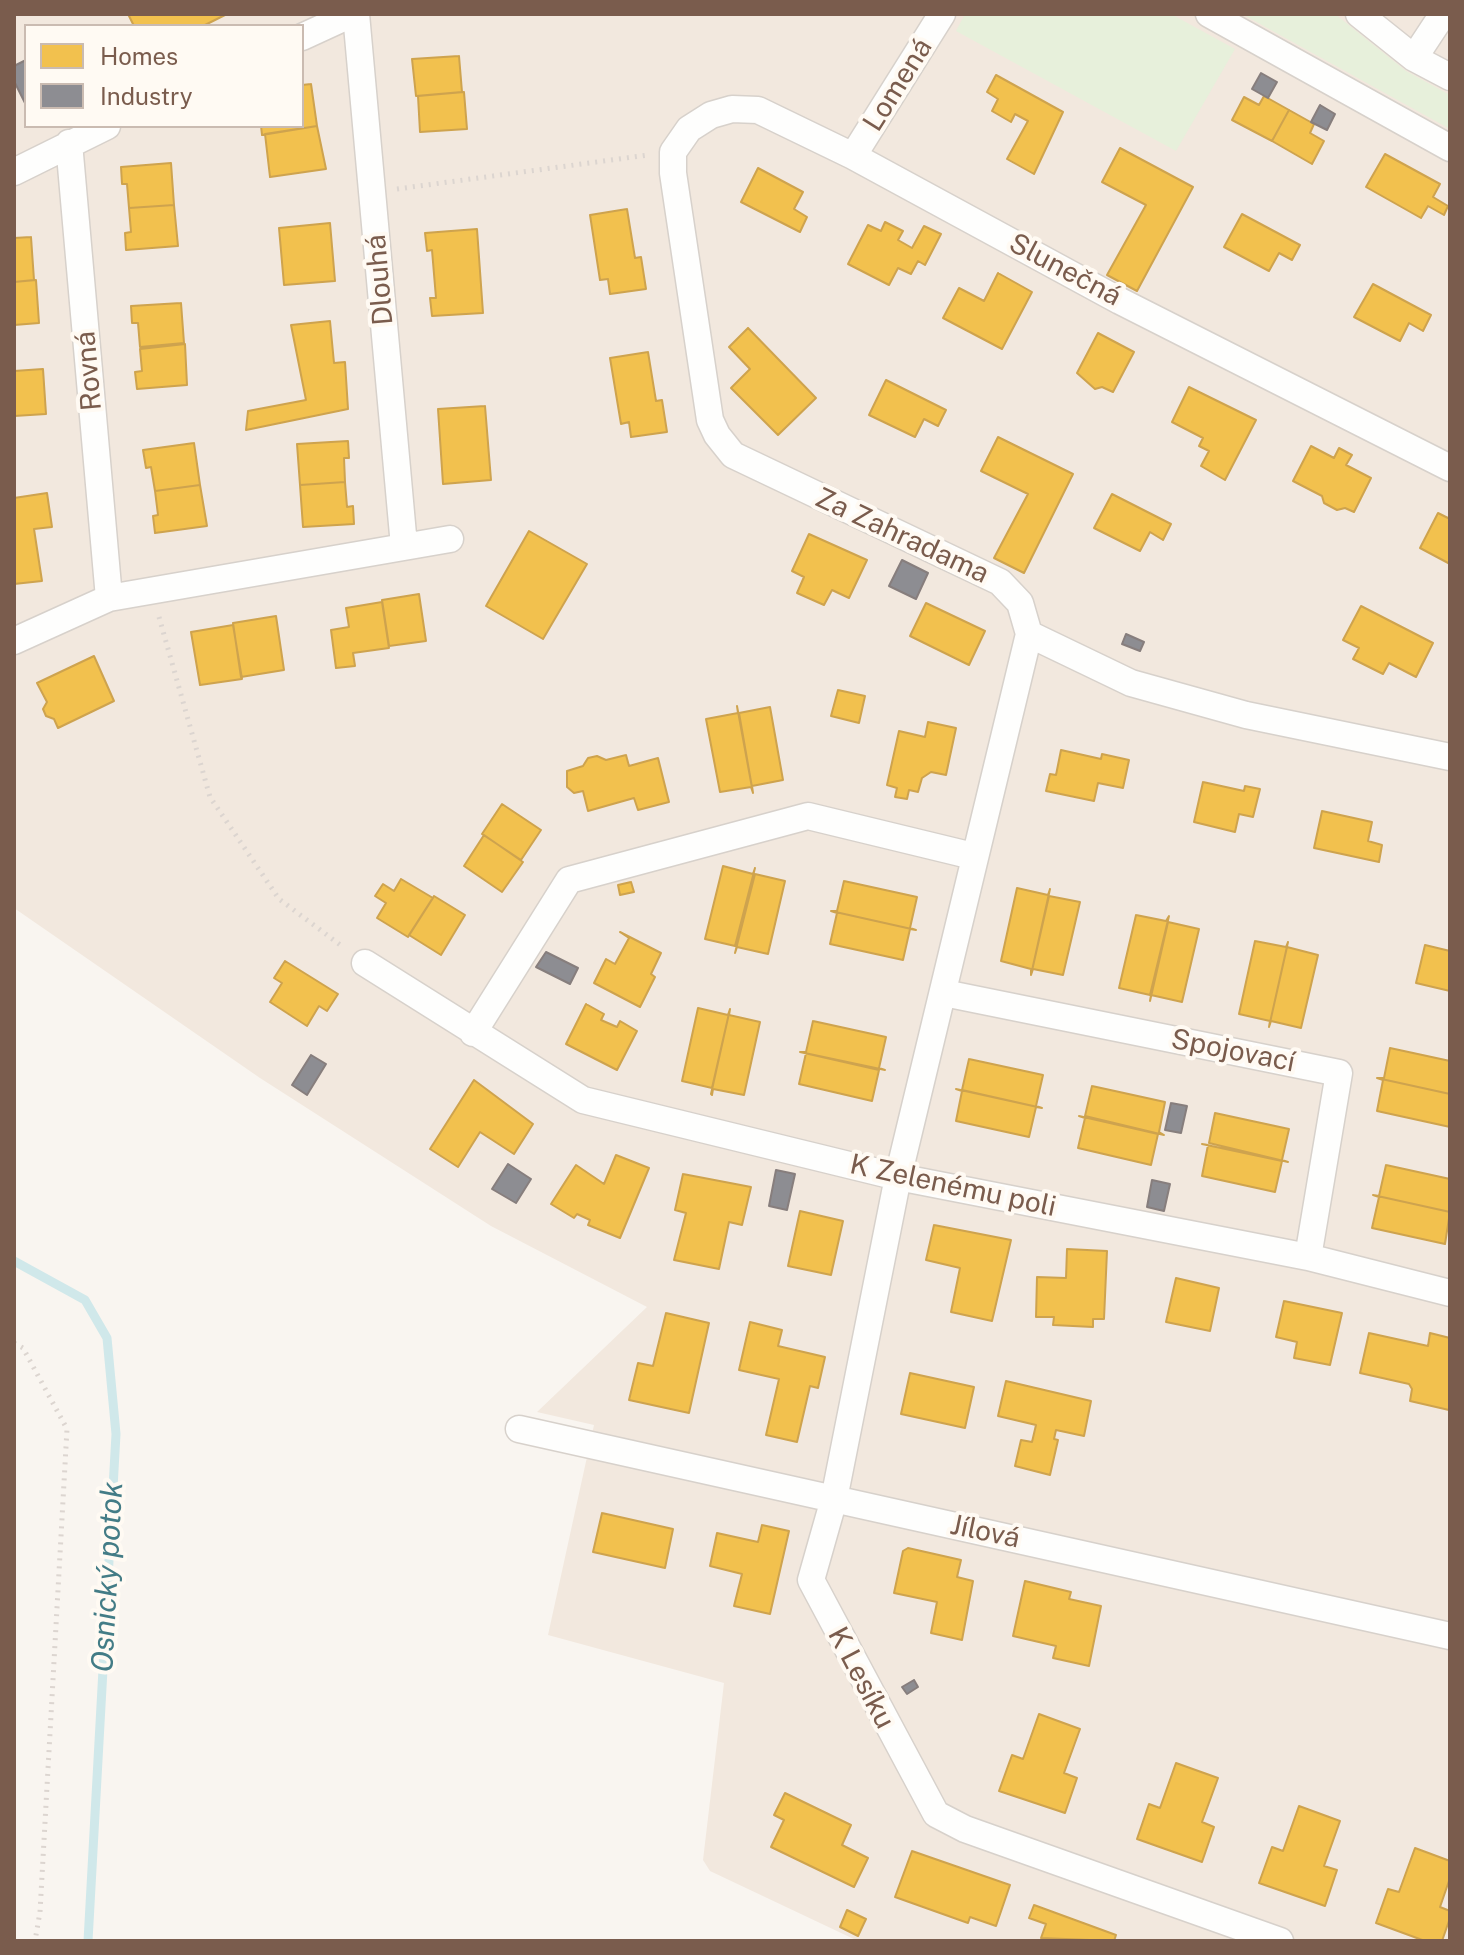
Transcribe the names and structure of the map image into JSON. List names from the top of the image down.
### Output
{
  "streets": {
    "street": [
      "Lomená",
      "Slunečná",
      "Dlouhá",
      "Rovná",
      "Za Zahradama",
      "Spojovací",
      "K Zelenému poli",
      "Jílová",
      "K Lesíku"
    ]
  },
  "crossings": [
    ["Lomená", "Slunečná"],
    ["Slunečná", "Za Zahradama"],
    ["Spojovací", "K Zelenému poli"],
    ["K Zelenému poli", "K Lesíku"],
    ["Jílová", "K Lesíku"]
  ],
  "water": ["Osnický potok"],
  "legend": ["Homes", "Industry"]
}
